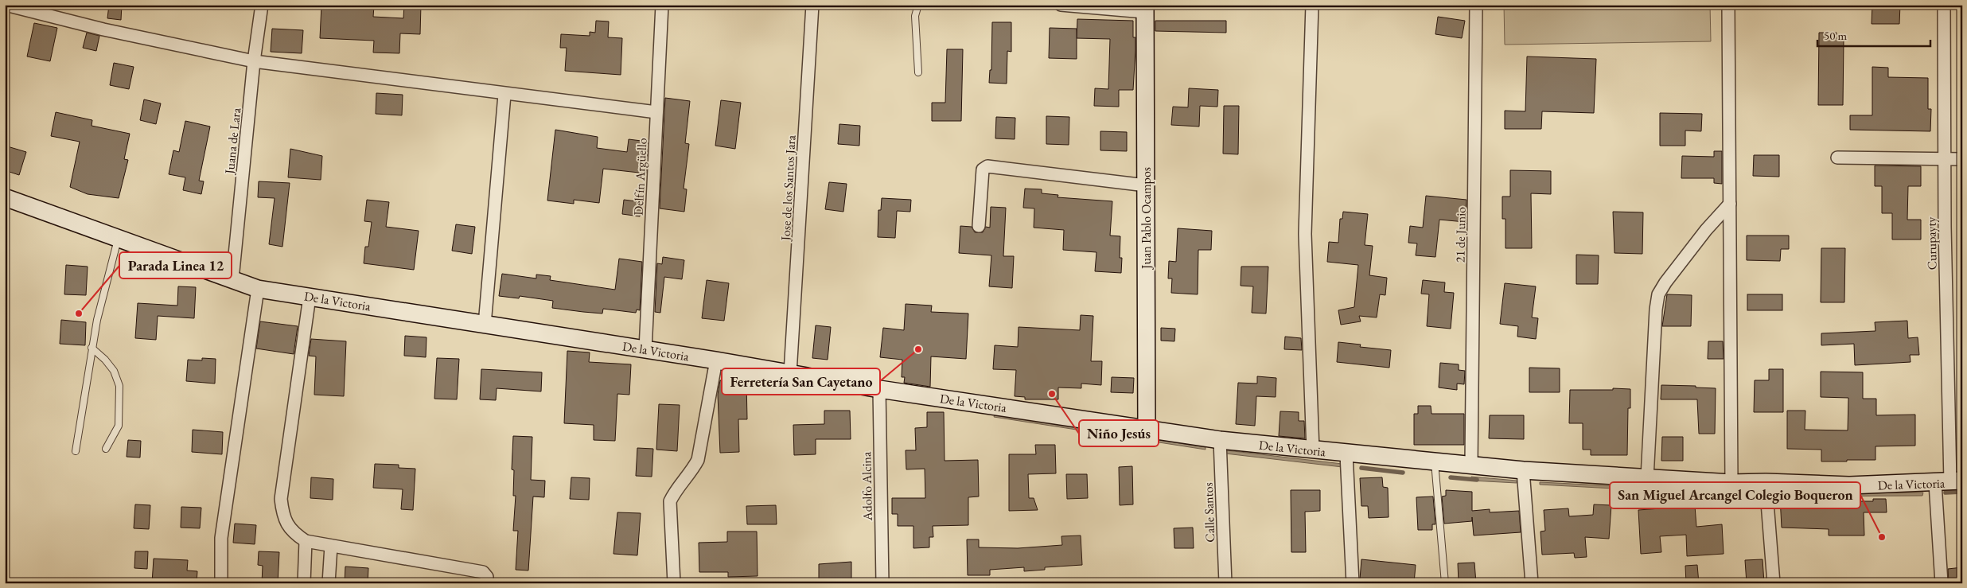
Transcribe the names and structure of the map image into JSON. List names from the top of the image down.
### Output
{
  "streets": {
    "main road": ["Juan Pablo Ocampos", "De la Victoria"],
    "street": [
      "Juana de Lara",
      "Delfín Argüello",
      "Jose de los Santos Jara",
      "21 de Junio",
      "Curupayty",
      "Adolfo Alcina",
      "Calle Santos"
    ]
  },
  "crossings": [
    ["Juana de Lara", "De la Victoria"],
    ["Delfín Argüello", "De la Victoria"],
    ["Jose de los Santos Jara", "De la Victoria"],
    ["Juan Pablo Ocampos", "De la Victoria"],
    ["21 de Junio", "De la Victoria"],
    ["Curupayty", "De la Victoria"],
    ["De la Victoria", "Adolfo Alcina"],
    ["De la Victoria", "Calle Santos"]
  ],
  "places": [
    "Parada Linea 12",
    "Ferretería San Cayetano",
    "Niño Jesús",
    "San Miguel Arcangel Colegio Boqueron"
  ],
  "scale_bar": "50 m"
}
